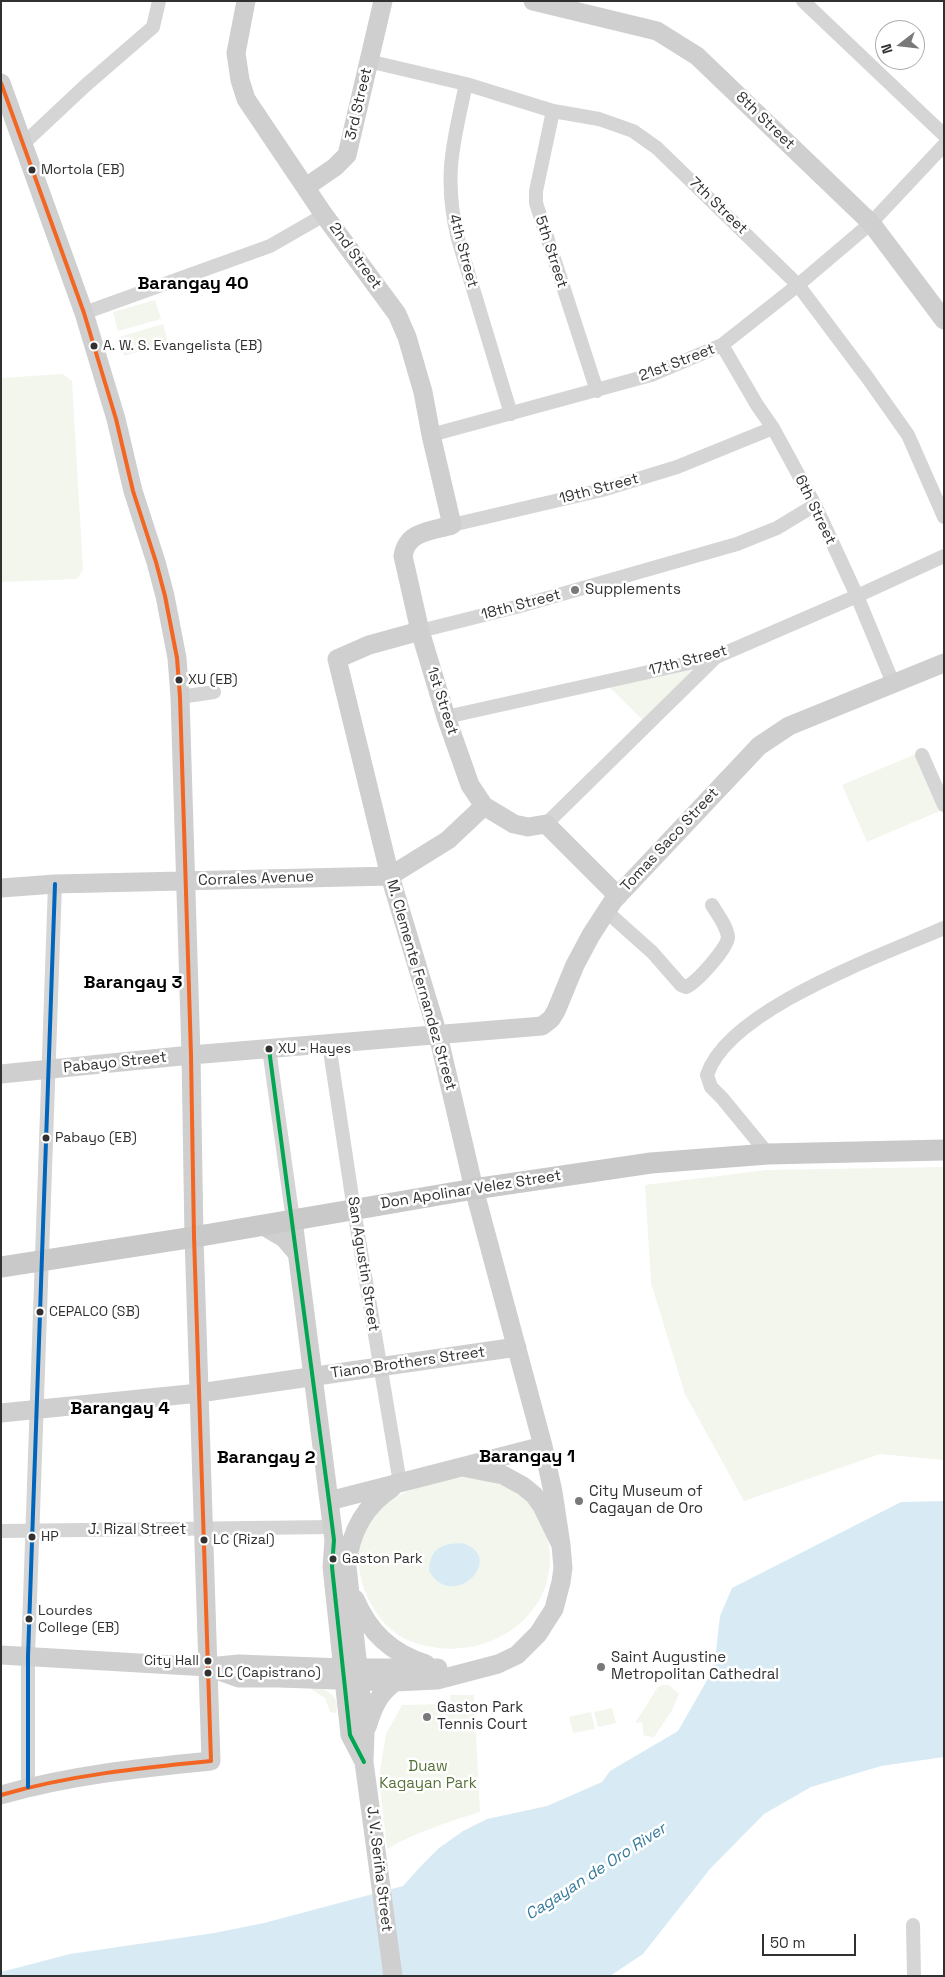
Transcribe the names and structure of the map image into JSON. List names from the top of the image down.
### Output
{
  "streets": {
    "main road": ["Don Apolinar Velez Street"],
    "street": [
      "3rd Street",
      "8th Street",
      "7th Street",
      "4th Street",
      "5th Street",
      "2nd Street",
      "21st Street",
      "19th Street",
      "6th Street",
      "18th Street",
      "17th Street",
      "1st Street",
      "Tomas Saco Street",
      "Corrales Avenue",
      "M. Clemente Fernandez Street",
      "Pabayo Street",
      "San Agustin Street",
      "Tiano Brothers Street",
      "J. Rizal Street",
      "J. V. Seriña Street"
    ]
  },
  "crossings": [
    ["3rd Street", "7th Street"],
    ["3rd Street", "2nd Street"],
    ["8th Street", "21st Street"],
    ["7th Street", "4th Street"],
    ["7th Street", "5th Street"],
    ["7th Street", "21st Street"],
    ["4th Street", "21st Street"],
    ["5th Street", "21st Street"],
    ["2nd Street", "21st Street"],
    ["2nd Street", "19th Street"],
    ["21st Street", "6th Street"],
    ["19th Street", "6th Street"],
    ["19th Street", "1st Street"],
    ["6th Street", "18th Street"],
    ["6th Street", "17th Street"],
    ["6th Street", "Tomas Saco Street"],
    ["18th Street", "1st Street"],
    ["18th Street", "M. Clemente Fernandez Street"],
    ["17th Street", "1st Street"],
    ["Tomas Saco Street", "M. Clemente Fernandez Street"],
    ["Tomas Saco Street", "Pabayo Street"],
    ["Corrales Avenue", "M. Clemente Fernandez Street"],
    ["M. Clemente Fernandez Street", "Pabayo Street"],
    ["M. Clemente Fernandez Street", "Don Apolinar Velez Street"],
    ["M. Clemente Fernandez Street", "Tiano Brothers Street"],
    ["M. Clemente Fernandez Street", "J. V. Seriña Street"],
    ["Pabayo Street", "San Agustin Street"],
    ["Don Apolinar Velez Street", "San Agustin Street"],
    ["San Agustin Street", "Tiano Brothers Street"]
  ],
  "districts": [
    "Barangay 40",
    "Barangay 3",
    "Barangay 4",
    "Barangay 1",
    "Barangay 2"
  ],
  "water": ["Cagayan de Oro River"],
  "parks": ["Duaw Kagayan Park"],
  "places": [
    "Mortola (EB)",
    "A. W. S. Evangelista (EB)",
    "Supplements",
    "XU (EB)",
    "XU - Hayes",
    "Pabayo (EB)",
    "CEPALCO (SB)",
    "City Museum of Cagayan de Oro",
    "HP",
    "LC (Rizal)",
    "Gaston Park",
    "Lourdes College (EB)",
    "City Hall",
    "Saint Augustine Metropolitan Cathedral",
    "LC (Capistrano)",
    "Gaston Park Tennis Court"
  ],
  "scale_bar": "50 m",
  "north": "left"
}
